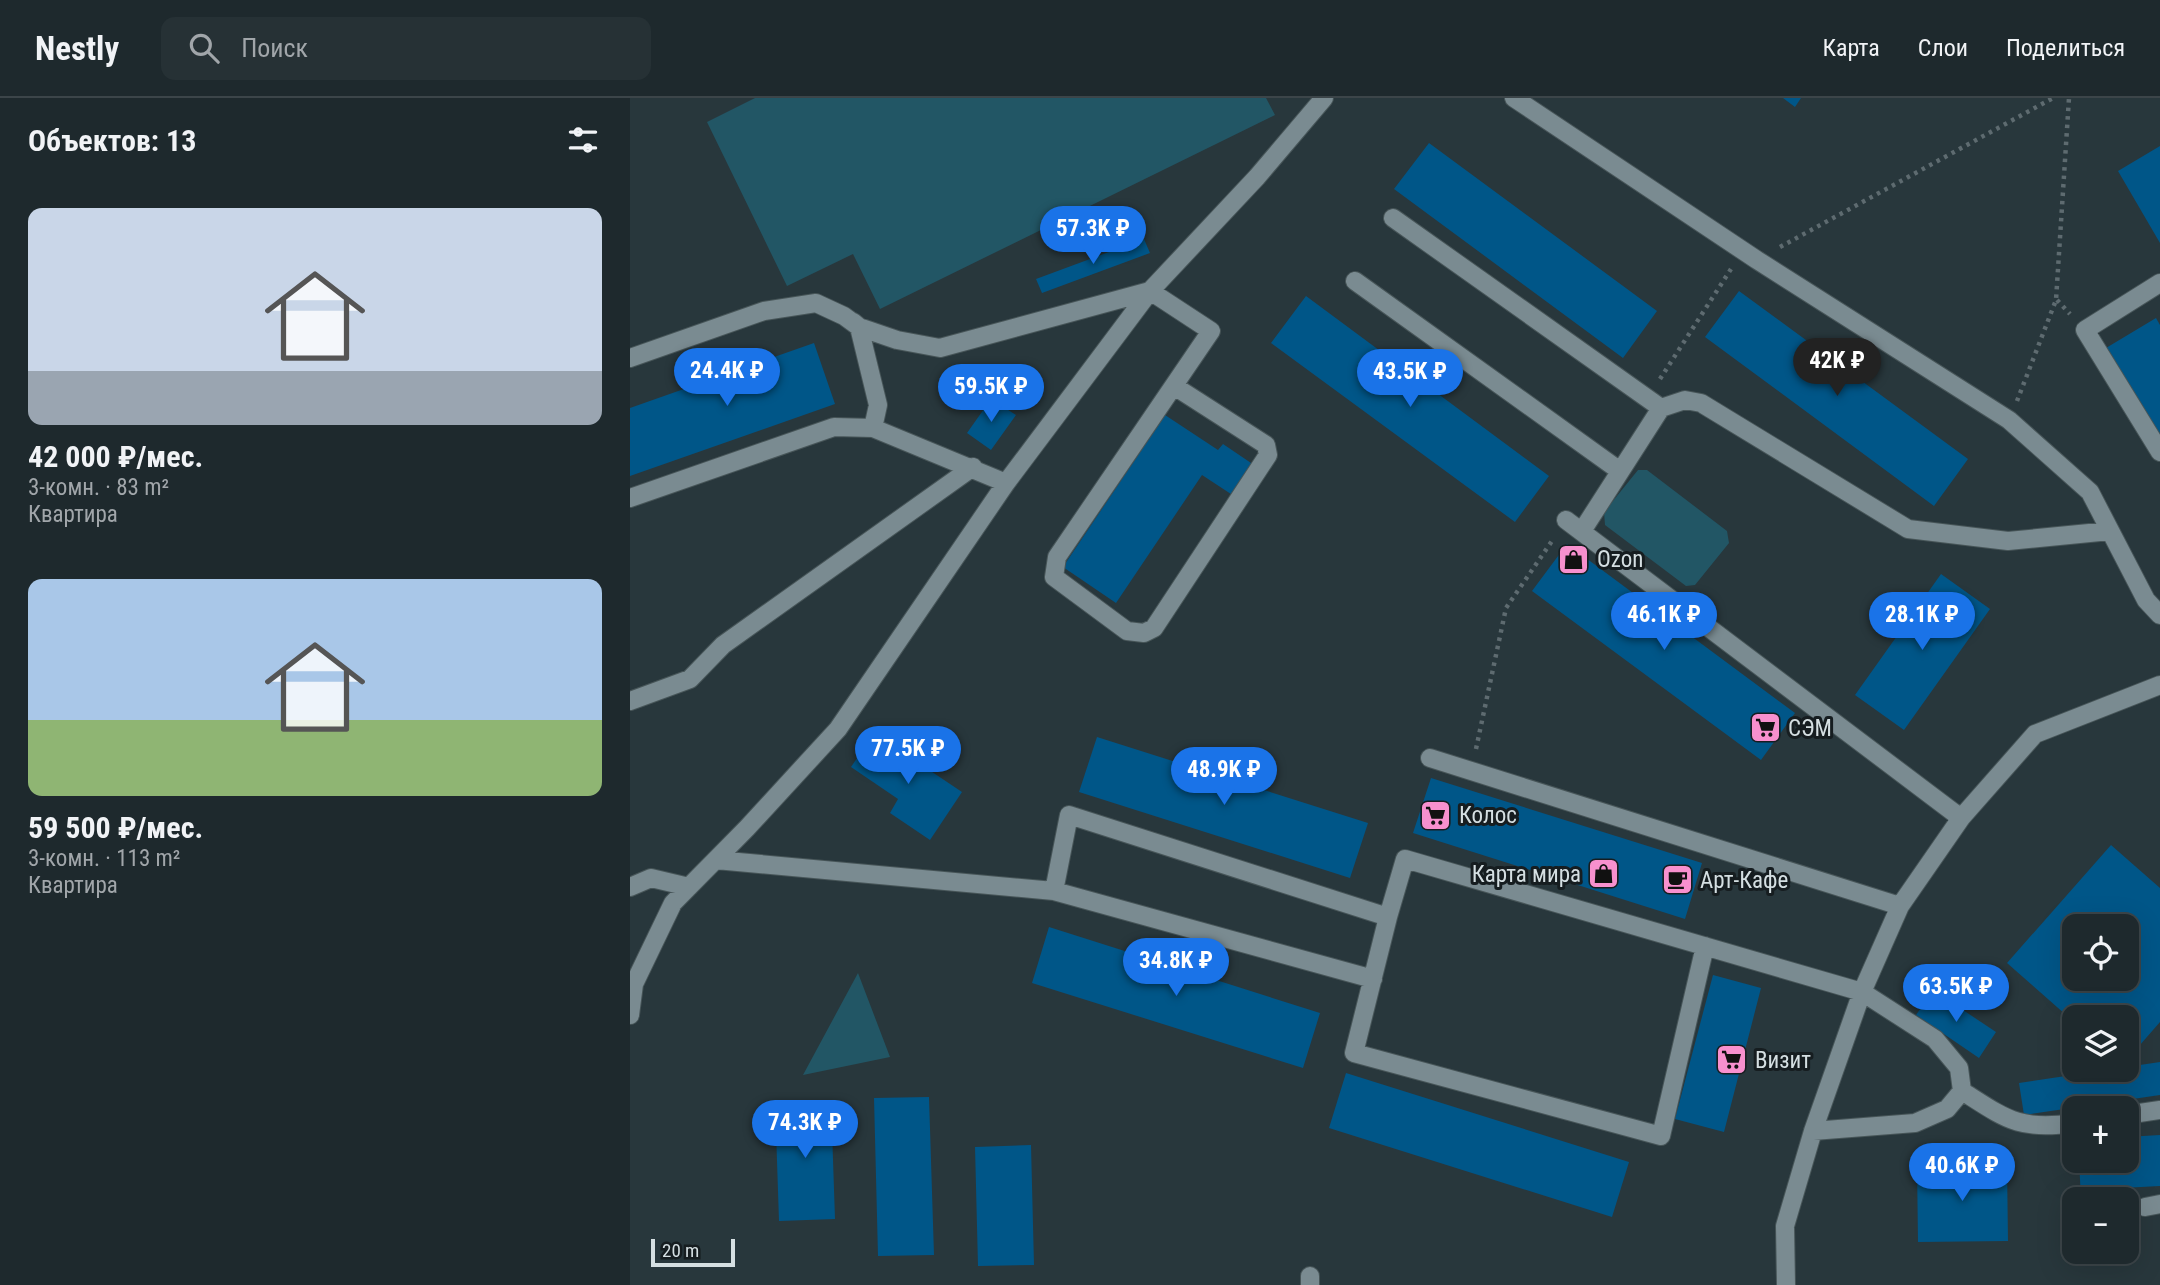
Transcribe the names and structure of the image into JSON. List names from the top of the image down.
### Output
{
  "places": {
    "shop": ["Ozon", "Карта мира"],
    "supermarket": ["СЭМ", "Колос", "Визит"],
    "cafe": ["Арт-Кафе"]
  },
  "scale_bar": "20 m",
  "page": {
    "header": "Nestly",
    "search": "Поиск",
    "nav": ["Карта", "Слои", "Поделиться"],
    "heading": "Объектов: 13",
    "list": [
      {
        "name": "42 000 ₽/мес.",
        "note": "3-комн. · 83 m² · Квартира"
      },
      {
        "name": "59 500 ₽/мес.",
        "note": "3-комн. · 113 m² · Квартира"
      }
    ],
    "price": [
      "57.3K ₽",
      "42K ₽",
      "24.4K ₽",
      "43.5K ₽",
      "59.5K ₽",
      "46.1K ₽",
      "28.1K ₽",
      "77.5K ₽",
      "48.9K ₽",
      "34.8K ₽",
      "63.5K ₽",
      "74.3K ₽",
      "40.6K ₽"
    ],
    "map_buttons": ["+", "−"],
    "scale": "20 m"
  }
}
